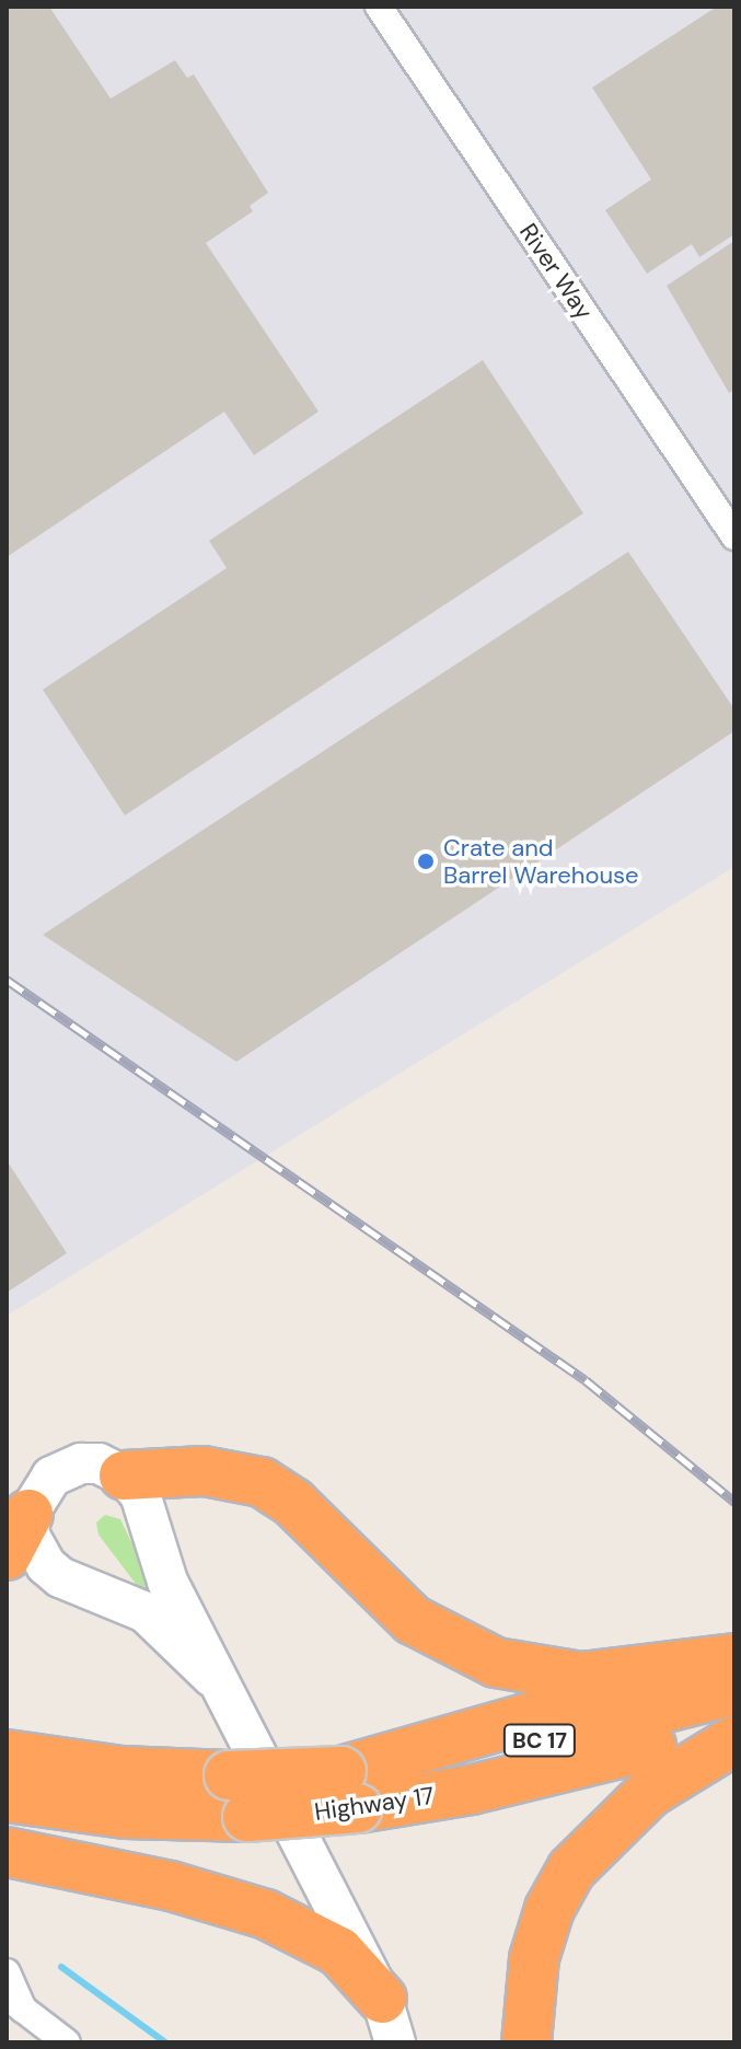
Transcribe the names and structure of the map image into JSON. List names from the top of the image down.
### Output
{
  "streets": {
    "highway": ["BC 17", "Highway 17"],
    "street": ["River Way"]
  },
  "places": ["Crate and Barrel Warehouse"]
}
